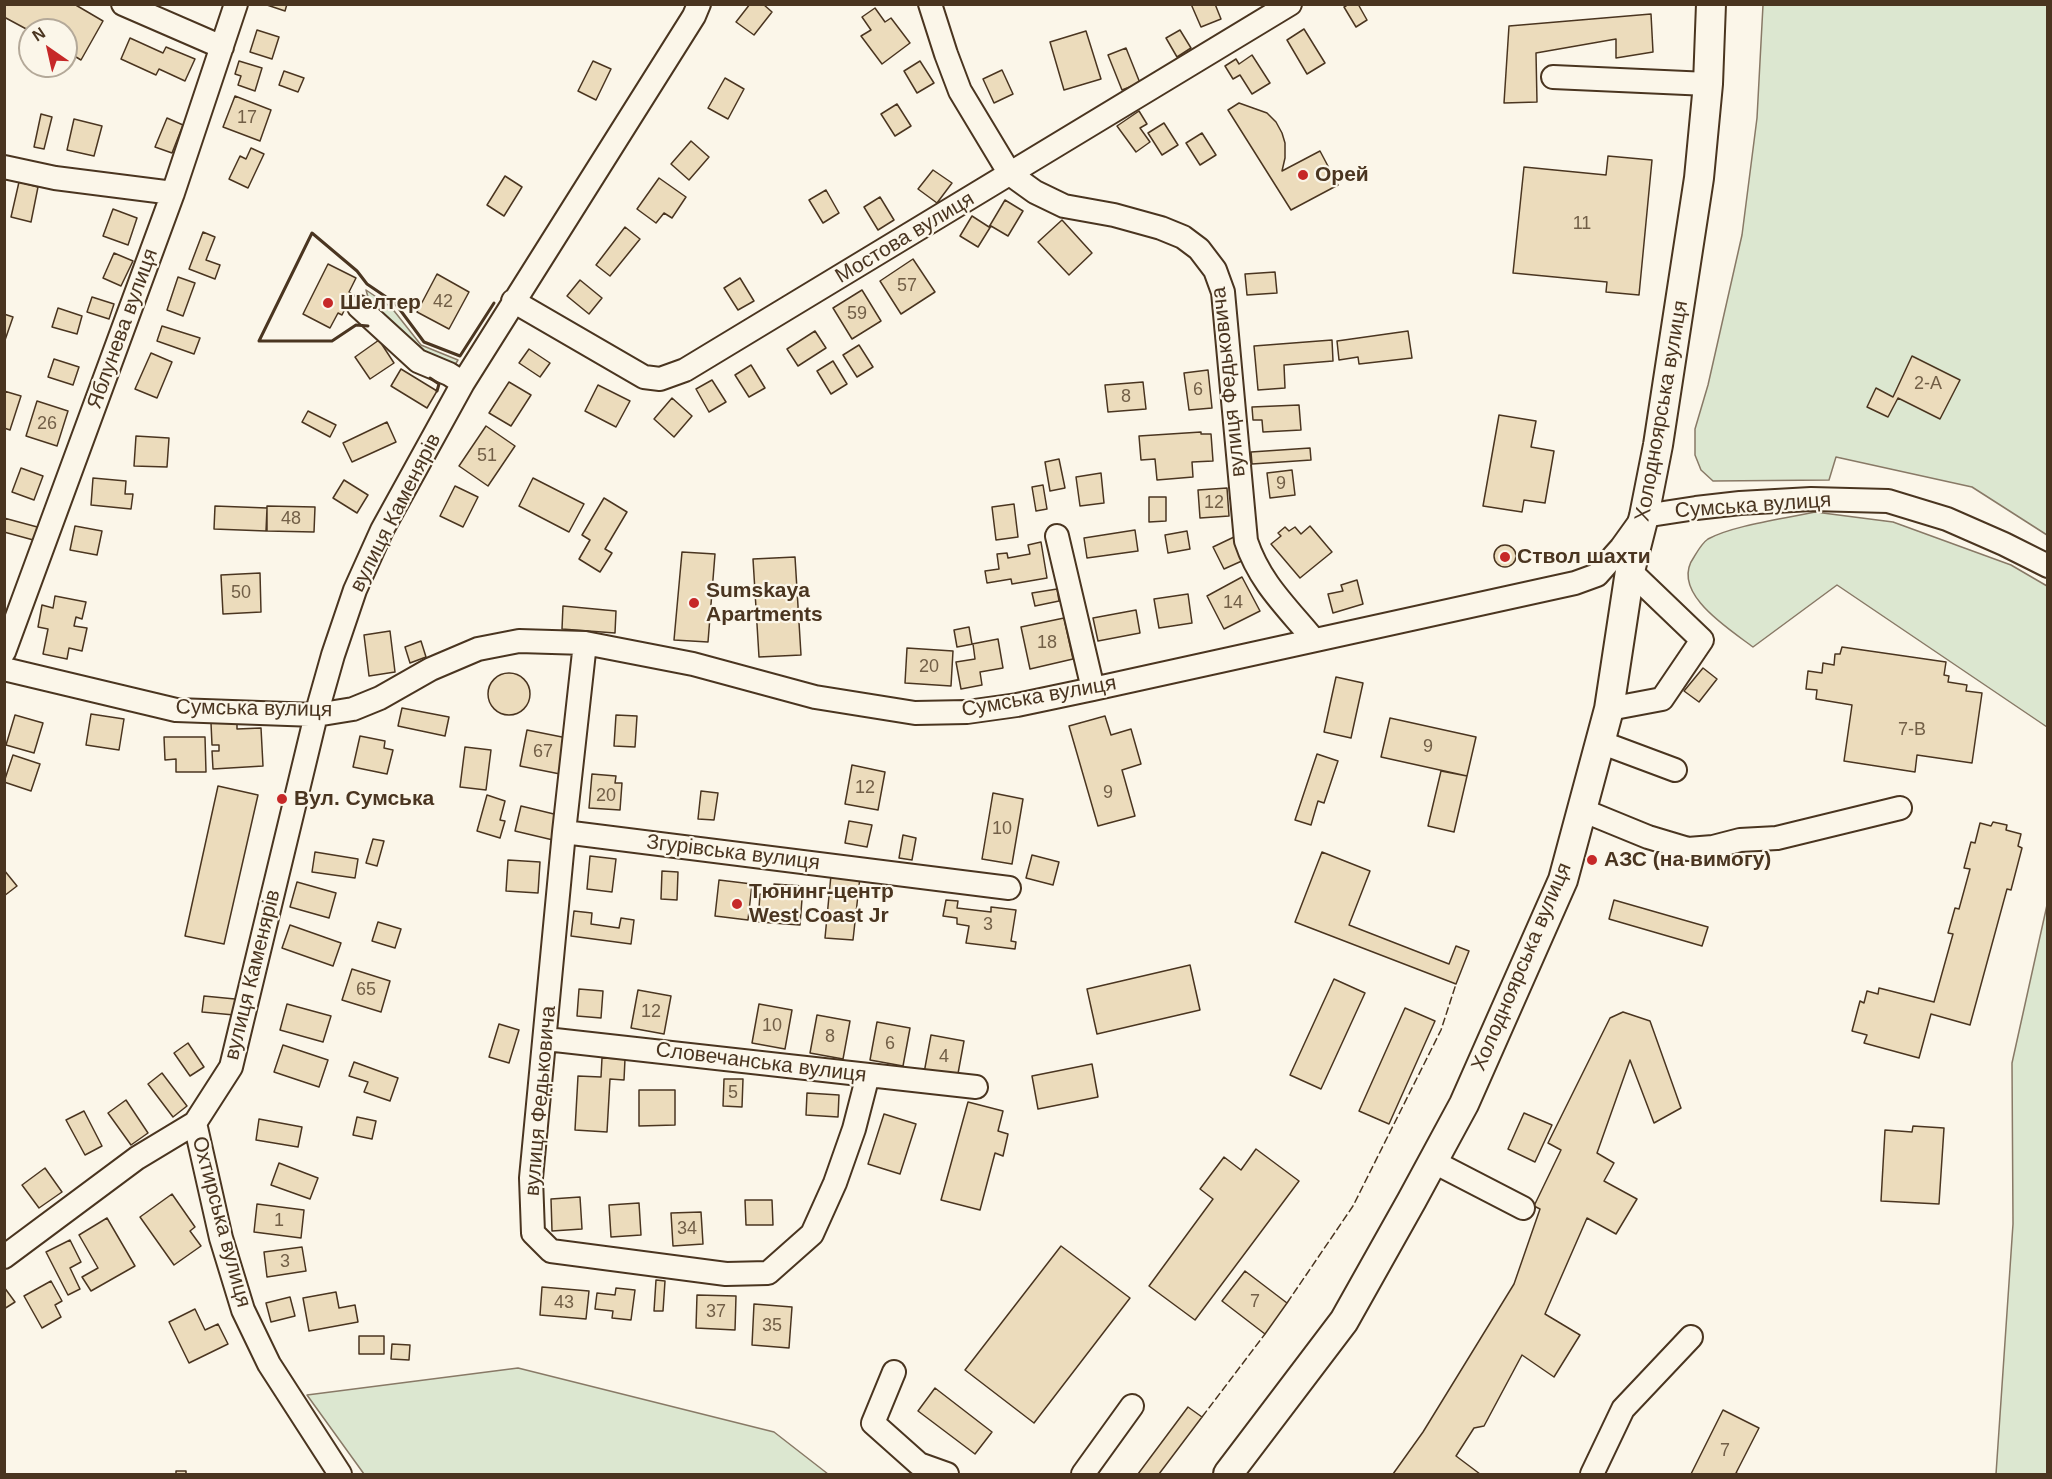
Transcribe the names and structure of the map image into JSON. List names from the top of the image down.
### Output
{
  "streets": {
    "main road": ["Холодноярська вулиця"],
    "street": [
      "Мостова вулиця",
      "Яблунева вулиця",
      "вулиця Федьковича",
      "Сумська вулиця",
      "вулиця Каменярів",
      "Згурівська вулиця",
      "Словечанська вулиця",
      "Охтирська вулиця"
    ]
  },
  "crossings": [
    ["Мостова вулиця", "вулиця Федьковича"],
    ["Мостова вулиця", "вулиця Каменярів"],
    ["вулиця Федьковича", "Сумська вулиця"],
    ["вулиця Федьковича", "Згурівська вулиця"],
    ["вулиця Федьковича", "Словечанська вулиця"],
    ["Холодноярська вулиця", "Сумська вулиця"],
    ["Сумська вулиця", "вулиця Каменярів"],
    ["вулиця Каменярів", "Охтирська вулиця"]
  ],
  "places": [
    "Орей",
    "Шелтер",
    "Ствол шахти",
    "Sumskaya Apartments",
    "Вул. Сумська",
    "АЗС (на вимогу)",
    "Тюнинг-центр West Coast Jr"
  ],
  "house_numbers": [
    "17",
    "11",
    "57",
    "42",
    "59",
    "2-А",
    "6",
    "8",
    "26",
    "51",
    "9",
    "12",
    "48",
    "50",
    "14",
    "18",
    "20",
    "7-В",
    "9",
    "67",
    "12",
    "9",
    "20",
    "10",
    "3",
    "65",
    "12",
    "10",
    "8",
    "6",
    "4",
    "5",
    "1",
    "34",
    "3",
    "7",
    "43",
    "37",
    "35",
    "7"
  ],
  "north": "top left"
}
